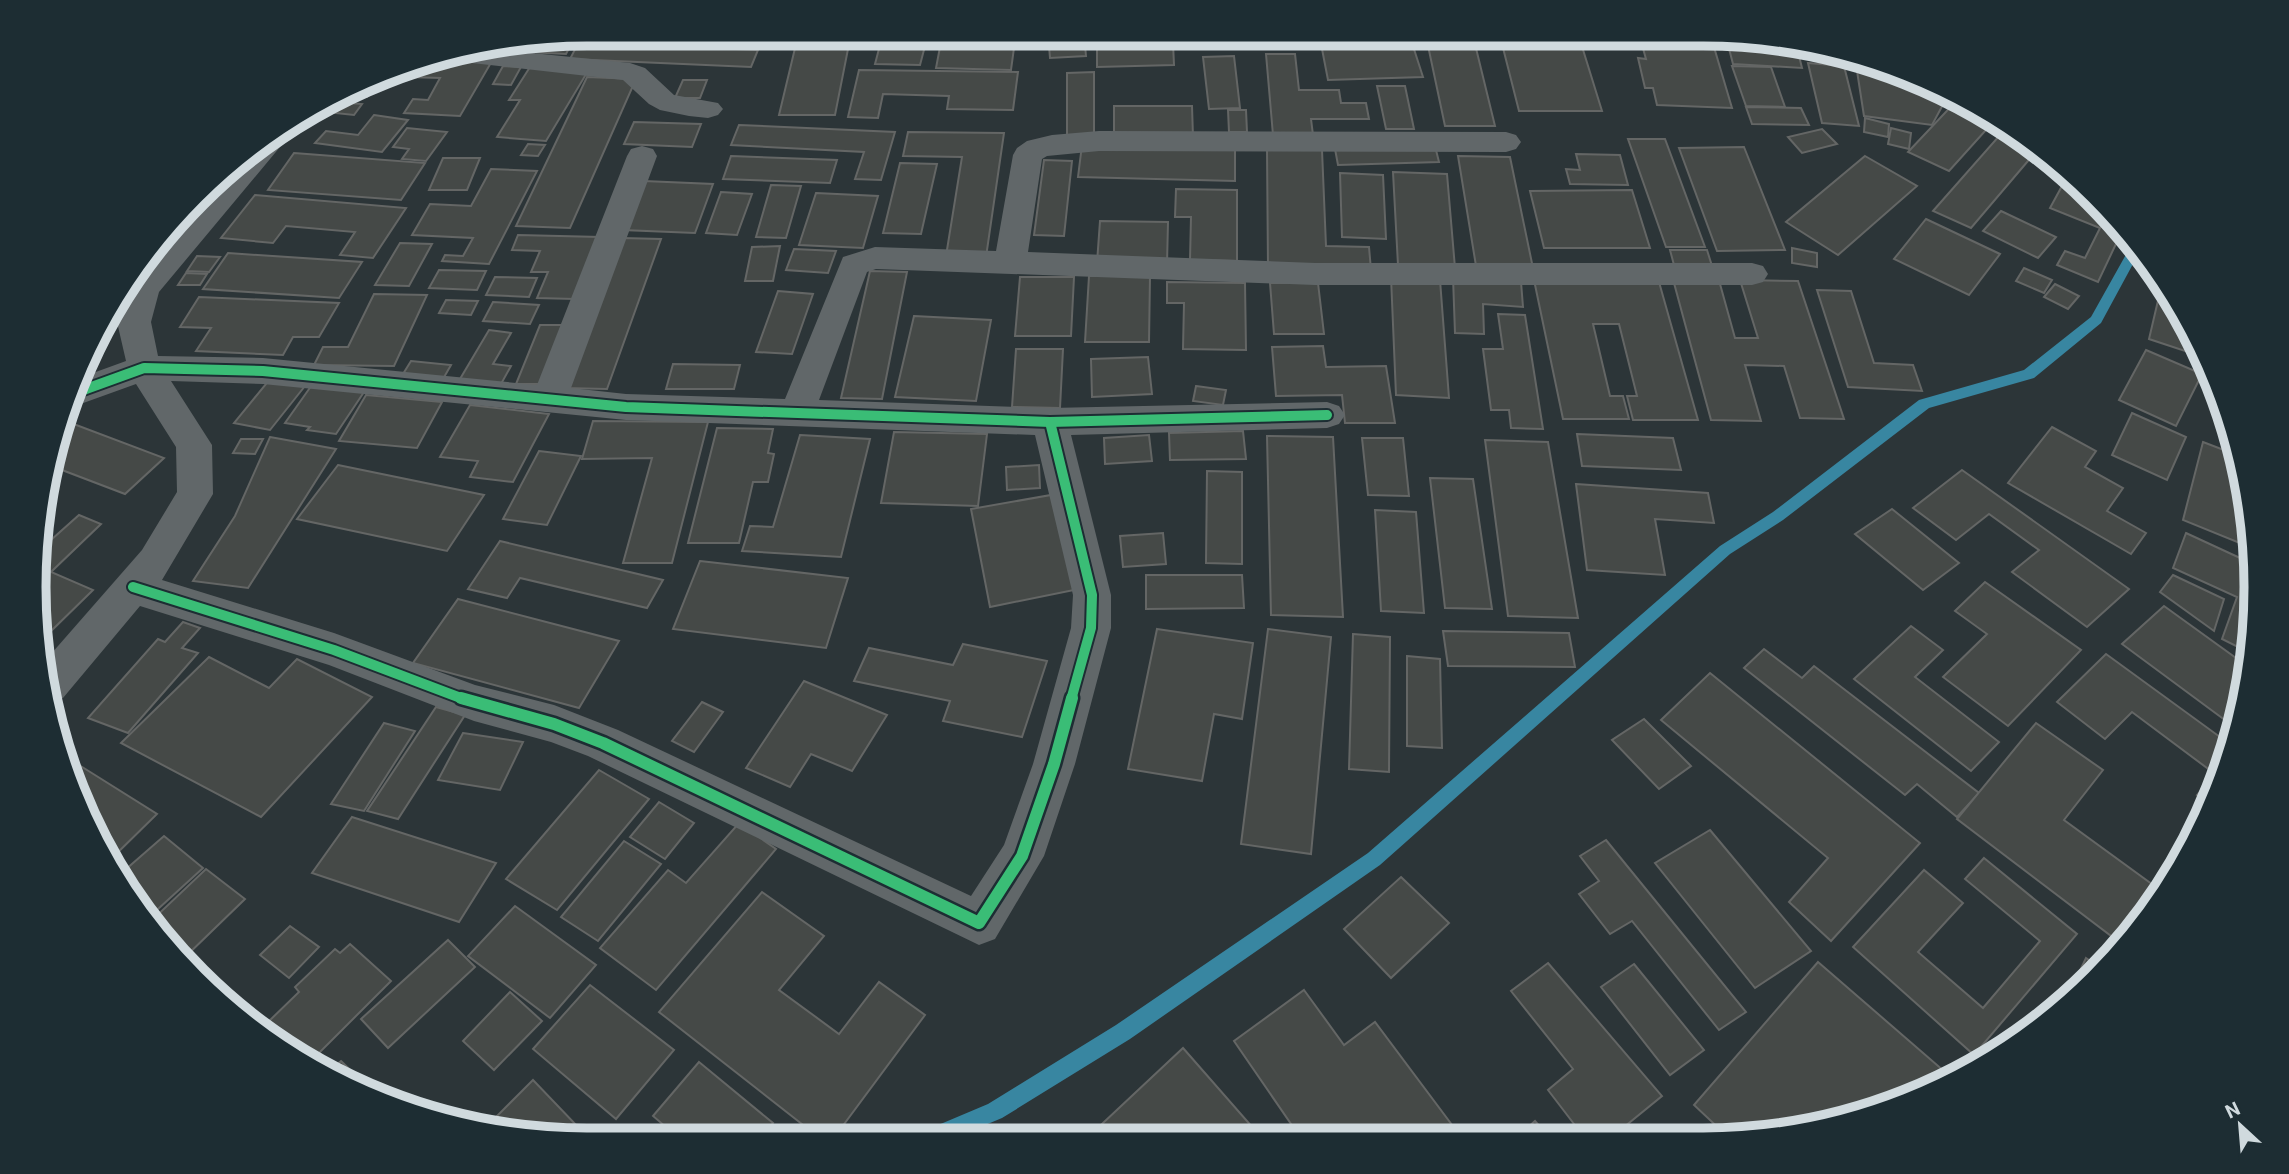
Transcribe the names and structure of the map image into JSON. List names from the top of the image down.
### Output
{
  "north": "top left"
}
